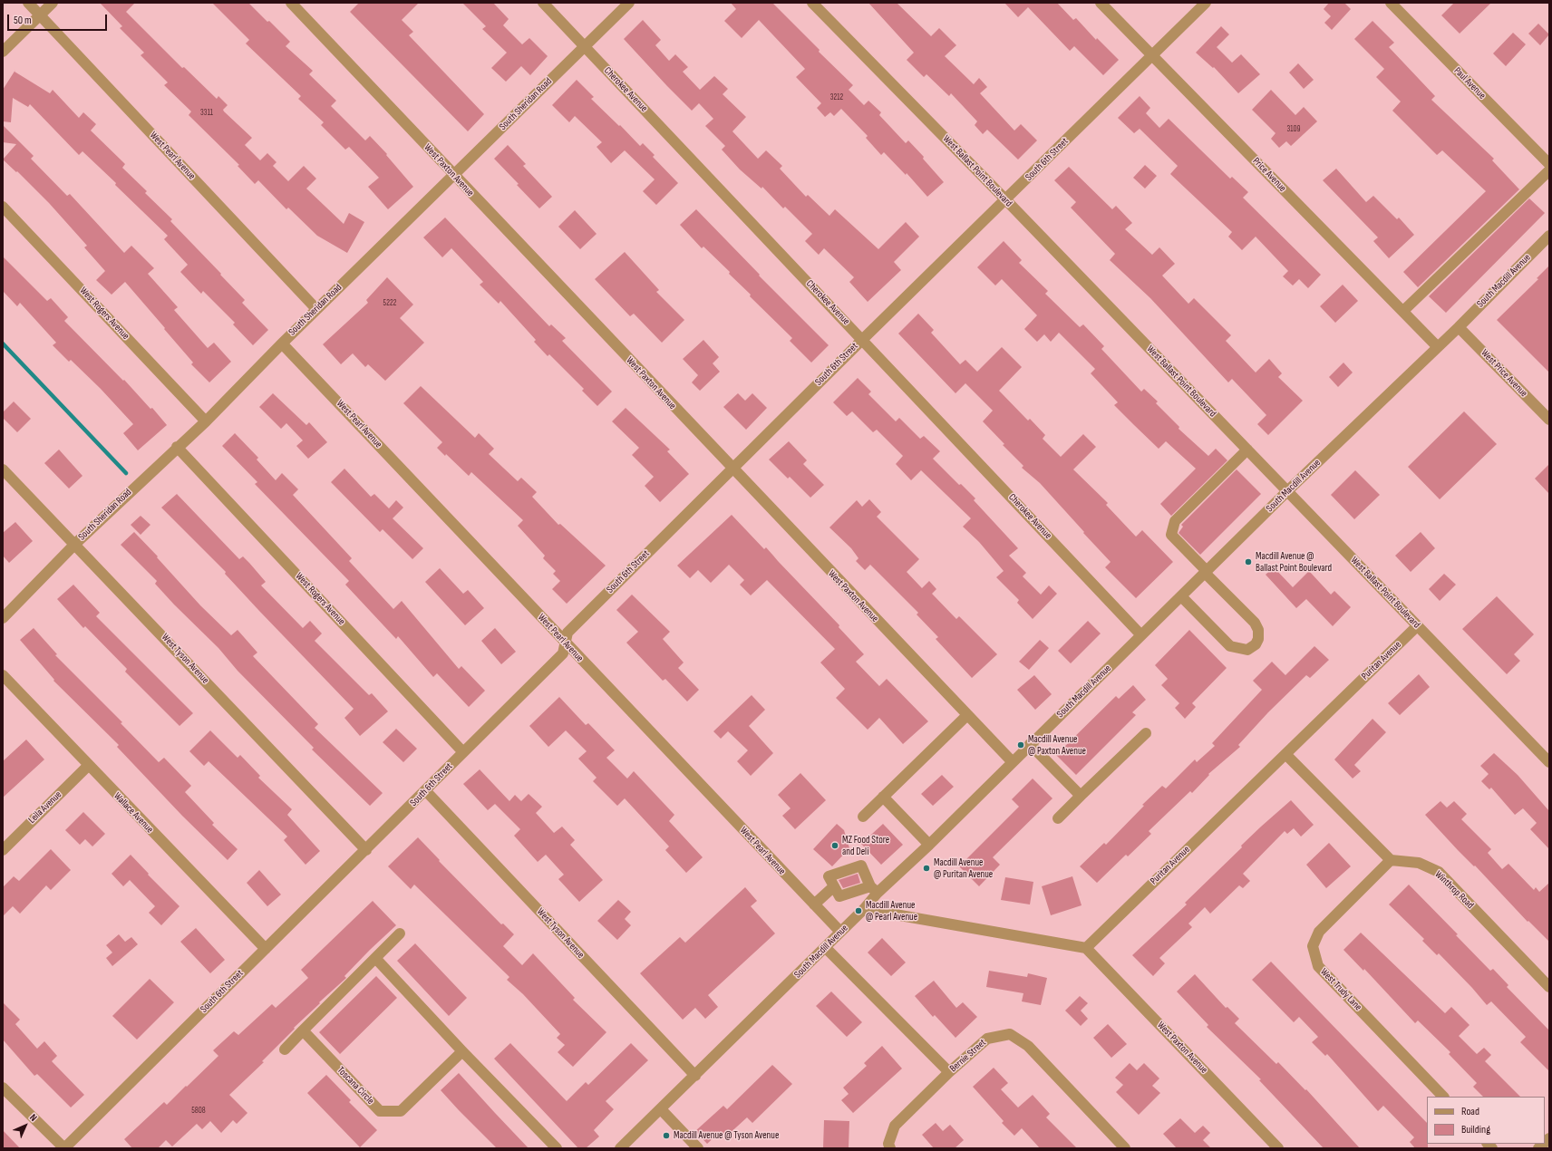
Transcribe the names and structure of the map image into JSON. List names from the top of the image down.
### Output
{
  "streets": {
    "street": [
      "Paul Avenue",
      "Cherokee Avenue",
      "South Sheridan Road",
      "West Pearl Avenue",
      "South 6th Street",
      "West Paxton Avenue",
      "West Ballast Point Boulevard",
      "Price Avenue",
      "South Macdill Avenue",
      "West Rogers Avenue",
      "West Price Avenue",
      "West Tyson Avenue",
      "Puritan Avenue",
      "Leila Avenue",
      "Wallace Avenue",
      "Winthrop Road",
      "West Trudy Lane",
      "Bernie Street",
      "Toscana Circle"
    ]
  },
  "crossings": [
    ["Cherokee Avenue", "South Sheridan Road"],
    ["Cherokee Avenue", "South 6th Street"],
    ["Cherokee Avenue", "South Macdill Avenue"],
    ["South Sheridan Road", "West Pearl Avenue"],
    ["South Sheridan Road", "West Paxton Avenue"],
    ["South Sheridan Road", "West Rogers Avenue"],
    ["South Sheridan Road", "West Tyson Avenue"],
    ["West Pearl Avenue", "South 6th Street"],
    ["West Pearl Avenue", "South Macdill Avenue"],
    ["South 6th Street", "West Paxton Avenue"],
    ["South 6th Street", "West Ballast Point Boulevard"],
    ["South 6th Street", "Price Avenue"],
    ["South 6th Street", "West Rogers Avenue"],
    ["South 6th Street", "West Tyson Avenue"],
    ["South 6th Street", "Wallace Avenue"],
    ["West Paxton Avenue", "South Macdill Avenue"],
    ["West Paxton Avenue", "Puritan Avenue"],
    ["West Ballast Point Boulevard", "South Macdill Avenue"],
    ["West Ballast Point Boulevard", "Puritan Avenue"],
    ["Price Avenue", "South Macdill Avenue"],
    ["South Macdill Avenue", "West Price Avenue"],
    ["South Macdill Avenue", "West Tyson Avenue"],
    ["Leila Avenue", "Wallace Avenue"],
    ["Winthrop Road", "West Trudy Lane"]
  ],
  "places": [
    "Macdill Avenue @ Ballast Point Boulevard",
    "Macdill Avenue @ Paxton Avenue",
    "MZ Food Store and Deli",
    "Macdill Avenue @ Puritan Avenue",
    "Macdill Avenue @ Pearl Avenue",
    "Macdill Avenue @ Tyson Avenue"
  ],
  "house_numbers": [
    "3212",
    "3311",
    "3109",
    "5222",
    "5808"
  ],
  "legend": ["Road", "Building"],
  "scale_bar": "50 m",
  "north": "top right"
}
